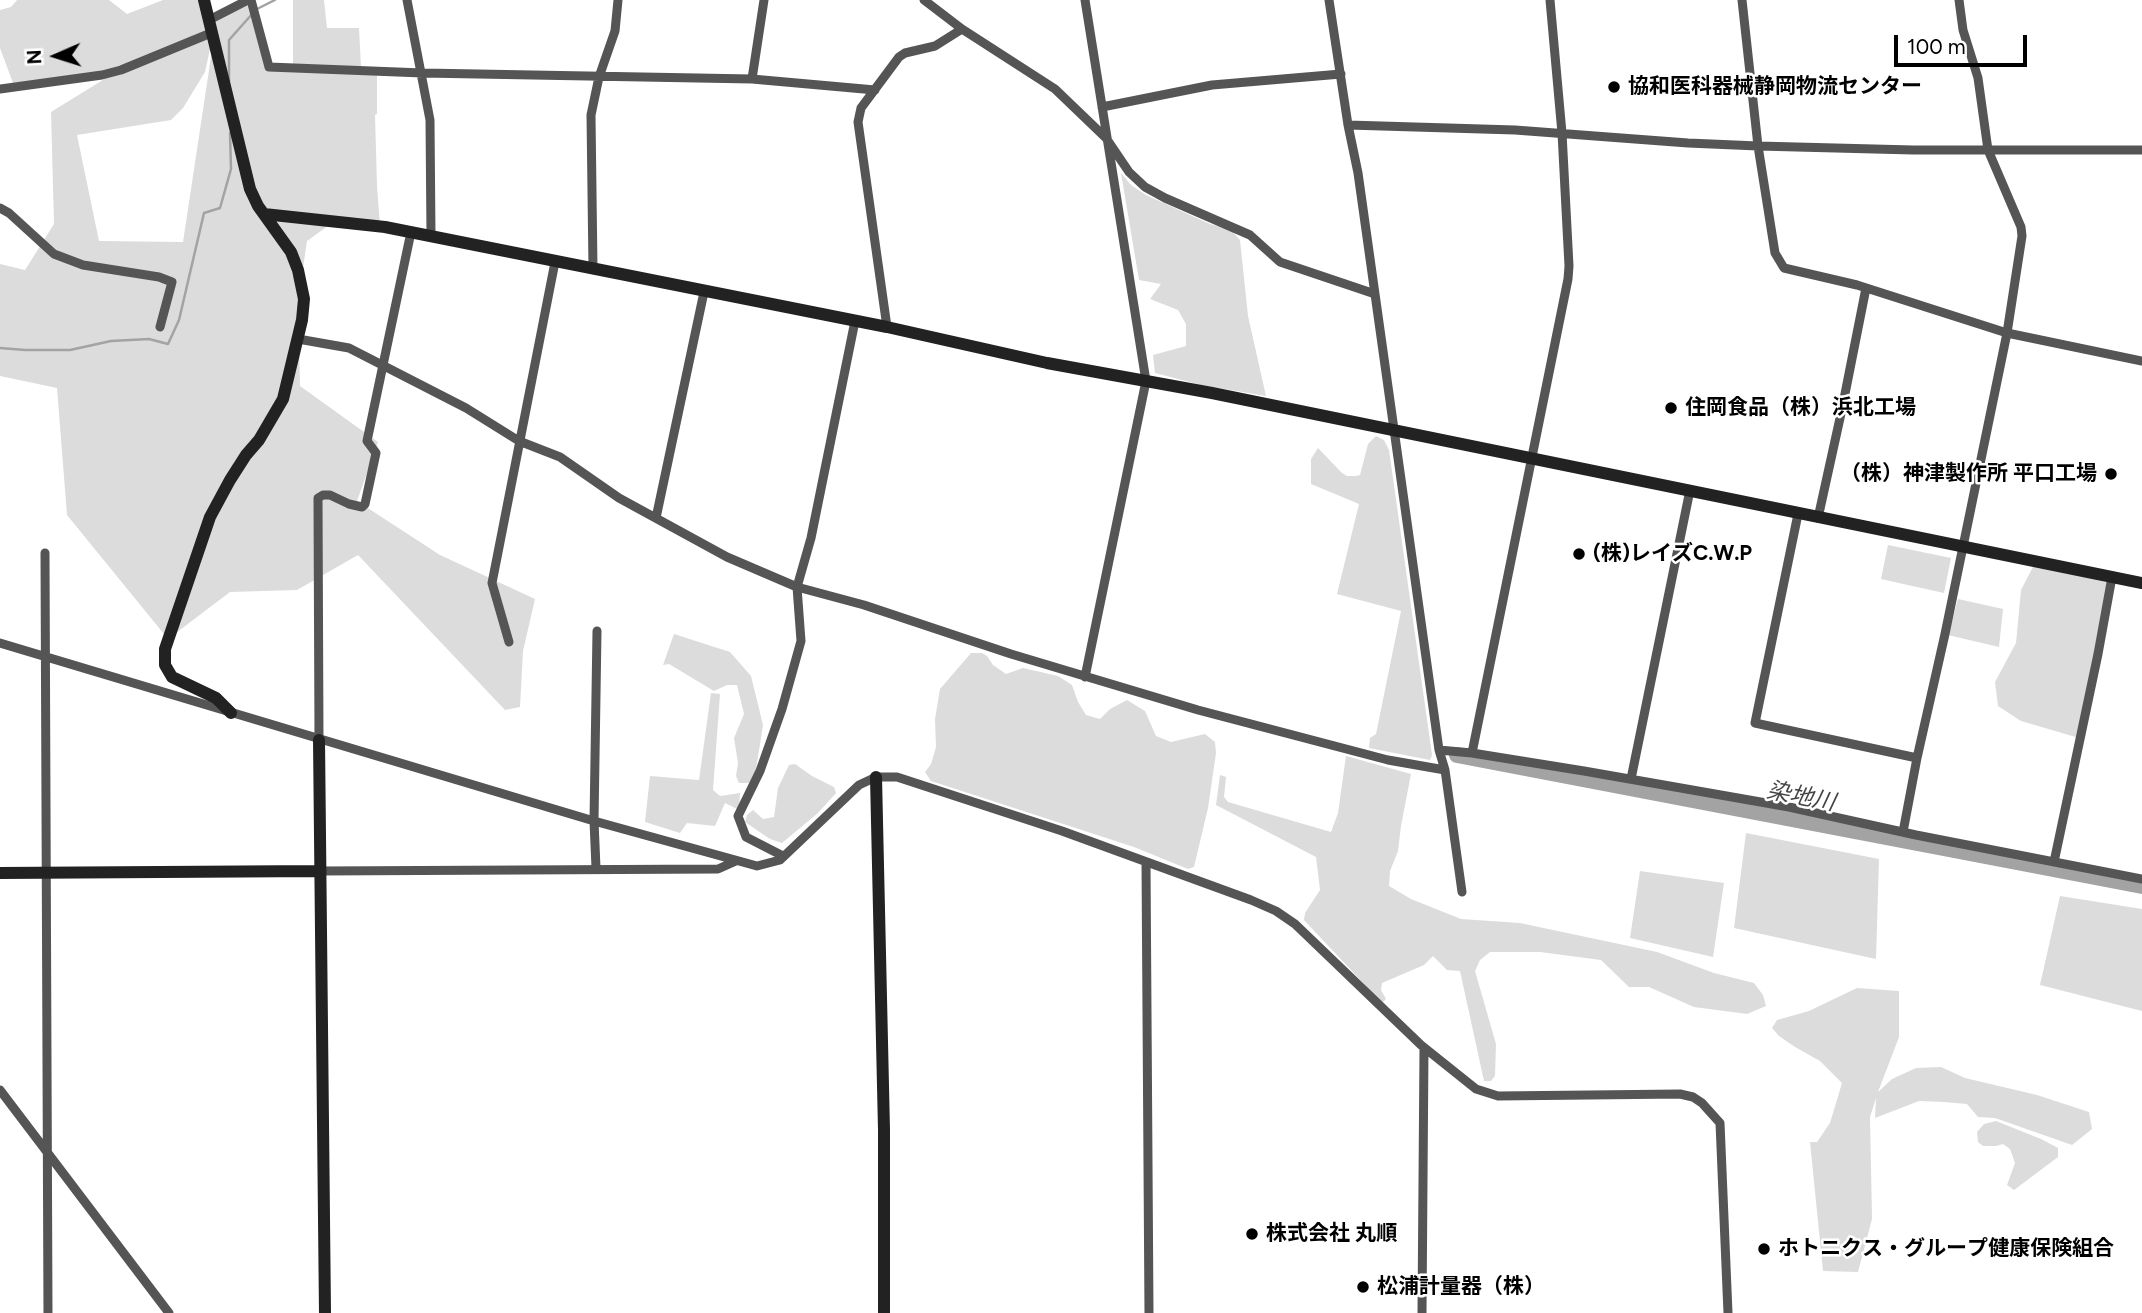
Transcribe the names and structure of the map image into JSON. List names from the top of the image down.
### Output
{
  "water": ["染地川"],
  "places": [
    "協和医科器械静岡物流センター",
    "住岡食品（株）浜北工場",
    "（株）神津製作所 平口工場",
    "(株)レイズC.W.P",
    "株式会社 丸順",
    "ホトニクス・グループ健康保険組合",
    "松浦計量器（株）"
  ],
  "scale_bar": "100 m",
  "north": "left"
}
